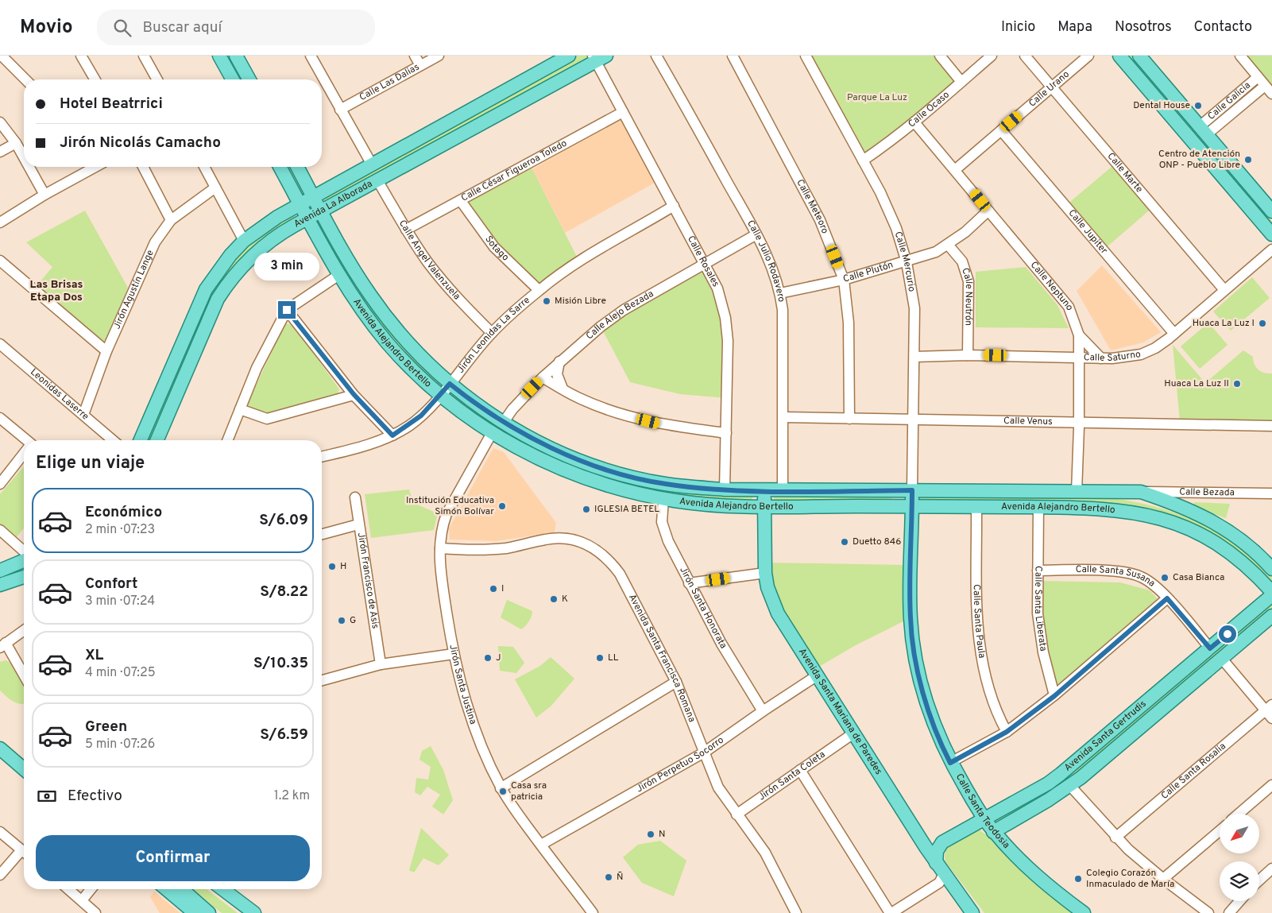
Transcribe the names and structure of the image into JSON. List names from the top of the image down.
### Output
{
  "streets": {
    "main road": [
      "Avenida La Alborada",
      "Avenida Alejandro Bertello",
      "Avenida Santa Mariana de Paredes",
      "Avenida Santa Gertrudis",
      "Calle Santa Teodosia"
    ],
    "street": [
      "Calle Las Dalias",
      "Calle Urano",
      "Calle Galicia",
      "Calle Ocaso",
      "Calle César Figueroa Toledo",
      "Calle Marte",
      "Calle Meteoro",
      "Calle Jupiter",
      "Sotago",
      "Calle Angel Valenzuela",
      "Calle Rosales",
      "Calle Julio Rodavero",
      "Calle Mercurio",
      "Calle Plutón",
      "Calle Neptuno",
      "Jirón Agustín Lange",
      "Calle Neutrón",
      "Calle Alejo Bezada",
      "Jirón Leonidas La Sarre",
      "Calle Saturno",
      "Leonidas Laserre",
      "Calle Venus",
      "Calle Bezada",
      "Calle Santa Susana",
      "Jirón Francisco de Asis",
      "Jirón Santa Honorata",
      "Calle Santa Liberata",
      "Calle Santa Paula",
      "Avenida Santa Francisca Romana",
      "Jirón Santa Justina",
      "Jirón Perpetuo Socorro",
      "Calle Santa Rosalia",
      "Jirón Santa Coleta"
    ]
  },
  "crossings": [
    ["Calle Urano", "Calle Marte"],
    ["Calle Urano", "Calle Jupiter"],
    ["Calle Urano", "Calle Neptuno"],
    ["Calle Ocaso", "Calle Mercurio"],
    ["Calle Ocaso", "Calle Neptuno"],
    ["Calle César Figueroa Toledo", "Sotago"],
    ["Calle César Figueroa Toledo", "Calle Angel Valenzuela"],
    ["Calle César Figueroa Toledo", "Calle Rosales"],
    ["Calle Marte", "Calle Saturno"],
    ["Avenida La Alborada", "Calle Angel Valenzuela"],
    ["Avenida La Alborada", "Calle Rosales"],
    ["Avenida La Alborada", "Avenida Alejandro Bertello"],
    ["Calle Meteoro", "Calle Plutón"],
    ["Calle Meteoro", "Calle Venus"],
    ["Calle Jupiter", "Calle Saturno"],
    ["Sotago", "Jirón Leonidas La Sarre"],
    ["Calle Angel Valenzuela", "Jirón Leonidas La Sarre"],
    ["Calle Rosales", "Calle Alejo Bezada"],
    ["Calle Rosales", "Jirón Leonidas La Sarre"],
    ["Calle Rosales", "Avenida Alejandro Bertello"],
    ["Calle Julio Rodavero", "Calle Plutón"],
    ["Calle Julio Rodavero", "Calle Alejo Bezada"],
    ["Calle Julio Rodavero", "Avenida Alejandro Bertello"],
    ["Calle Julio Rodavero", "Calle Venus"],
    ["Calle Mercurio", "Calle Plutón"],
    ["Calle Mercurio", "Avenida Alejandro Bertello"],
    ["Calle Mercurio", "Calle Saturno"],
    ["Calle Mercurio", "Calle Venus"],
    ["Calle Mercurio", "Calle Santa Teodosia"],
    ["Calle Plutón", "Calle Neptuno"],
    ["Calle Plutón", "Calle Neutrón"],
    ["Calle Neptuno", "Avenida Alejandro Bertello"],
    ["Calle Neptuno", "Calle Saturno"],
    ["Calle Neptuno", "Calle Venus"],
    ["Jirón Agustín Lange", "Leonidas Laserre"],
    ["Calle Neutrón", "Calle Saturno"],
    ["Calle Alejo Bezada", "Avenida Alejandro Bertello"],
    ["Jirón Leonidas La Sarre", "Avenida Alejandro Bertello"],
    ["Avenida Alejandro Bertello", "Calle Bezada"],
    ["Avenida Alejandro Bertello", "Jirón Santa Honorata"],
    ["Avenida Alejandro Bertello", "Calle Santa Liberata"],
    ["Avenida Alejandro Bertello", "Calle Santa Paula"],
    ["Avenida Alejandro Bertello", "Jirón Santa Justina"],
    ["Avenida Alejandro Bertello", "Avenida Santa Mariana de Paredes"],
    ["Avenida Alejandro Bertello", "Calle Santa Teodosia"],
    ["Calle Santa Susana", "Calle Santa Liberata"],
    ["Calle Santa Susana", "Avenida Santa Gertrudis"],
    ["Jirón Santa Honorata", "Jirón Perpetuo Socorro"],
    ["Avenida Santa Francisca Romana", "Jirón Santa Justina"],
    ["Avenida Santa Francisca Romana", "Jirón Perpetuo Socorro"],
    ["Avenida Santa Francisca Romana", "Jirón Santa Coleta"],
    ["Jirón Santa Justina", "Jirón Perpetuo Socorro"],
    ["Avenida Santa Mariana de Paredes", "Avenida Santa Gertrudis"],
    ["Avenida Santa Mariana de Paredes", "Jirón Perpetuo Socorro"],
    ["Avenida Santa Mariana de Paredes", "Jirón Santa Coleta"],
    ["Avenida Santa Gertrudis", "Calle Santa Teodosia"]
  ],
  "districts": ["Las Brisas Etapa Dos"],
  "parks": ["Parque La Luz"],
  "places": [
    "Dental House",
    "Centro de Atención ONP - Pueblo Libre",
    "Misión Libre",
    "Huaca La Luz I",
    "Huaca La Luz II",
    "Institución Educativa Simón Bolívar",
    "IGLESIA BETEL",
    "Duetto 846",
    "H",
    "Casa Bianca",
    "I",
    "K",
    "G",
    "J",
    "LL",
    "Casa sra patricia",
    "N",
    "Ñ",
    "Colegio Corazón Inmaculado de María"
  ],
  "north": "bottom left",
  "page": {
    "header": "Movio",
    "search": "Buscar aquí",
    "nav": [
      "Inicio",
      "Mapa",
      "Nosotros",
      "Contacto"
    ],
    "banner": ["Hotel Beatrrici", "Jirón Nicolás Camacho"],
    "bubble": "3 min",
    "heading": "Elige un viaje",
    "list": [
      {
        "name": "Económico",
        "note": "2 min · 07:23",
        "value": "S/6.09"
      },
      {
        "name": "Confort",
        "note": "3 min · 07:24",
        "value": "S/8.22"
      },
      {
        "name": "XL",
        "note": "4 min · 07:25",
        "value": "S/10.35"
      },
      {
        "name": "Green",
        "note": "5 min · 07:26",
        "value": "S/6.59"
      }
    ],
    "pay": ["Efectivo", "1.2 km"],
    "buttons": "Confirmar"
  }
}
